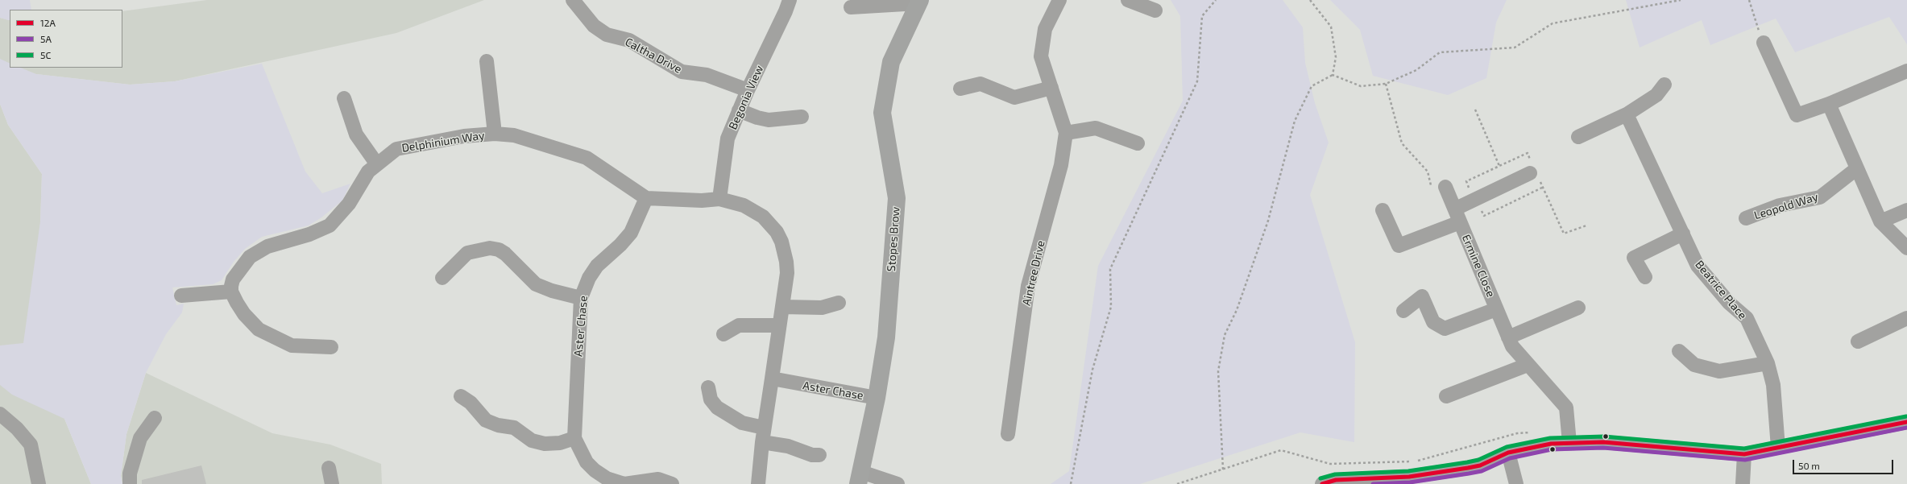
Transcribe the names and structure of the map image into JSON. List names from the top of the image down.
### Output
{
  "streets": {
    "main road": ["Stopes Brow"],
    "street": [
      "Caltha Drive",
      "Begonia View",
      "Delphinium Way",
      "Leopold Way",
      "Ermine Close",
      "Aintree Drive",
      "Beatrice Place",
      "Aster Chase"
    ]
  },
  "crossings": [
    ["Caltha Drive", "Begonia View"],
    ["Delphinium Way", "Aster Chase"],
    ["Stopes Brow", "Aster Chase"]
  ],
  "lines": ["transit line 5C", "transit line 12A", "transit line 5A"],
  "legend": ["12A", "5A", "5C"],
  "scale_bar": "50 m"
}
